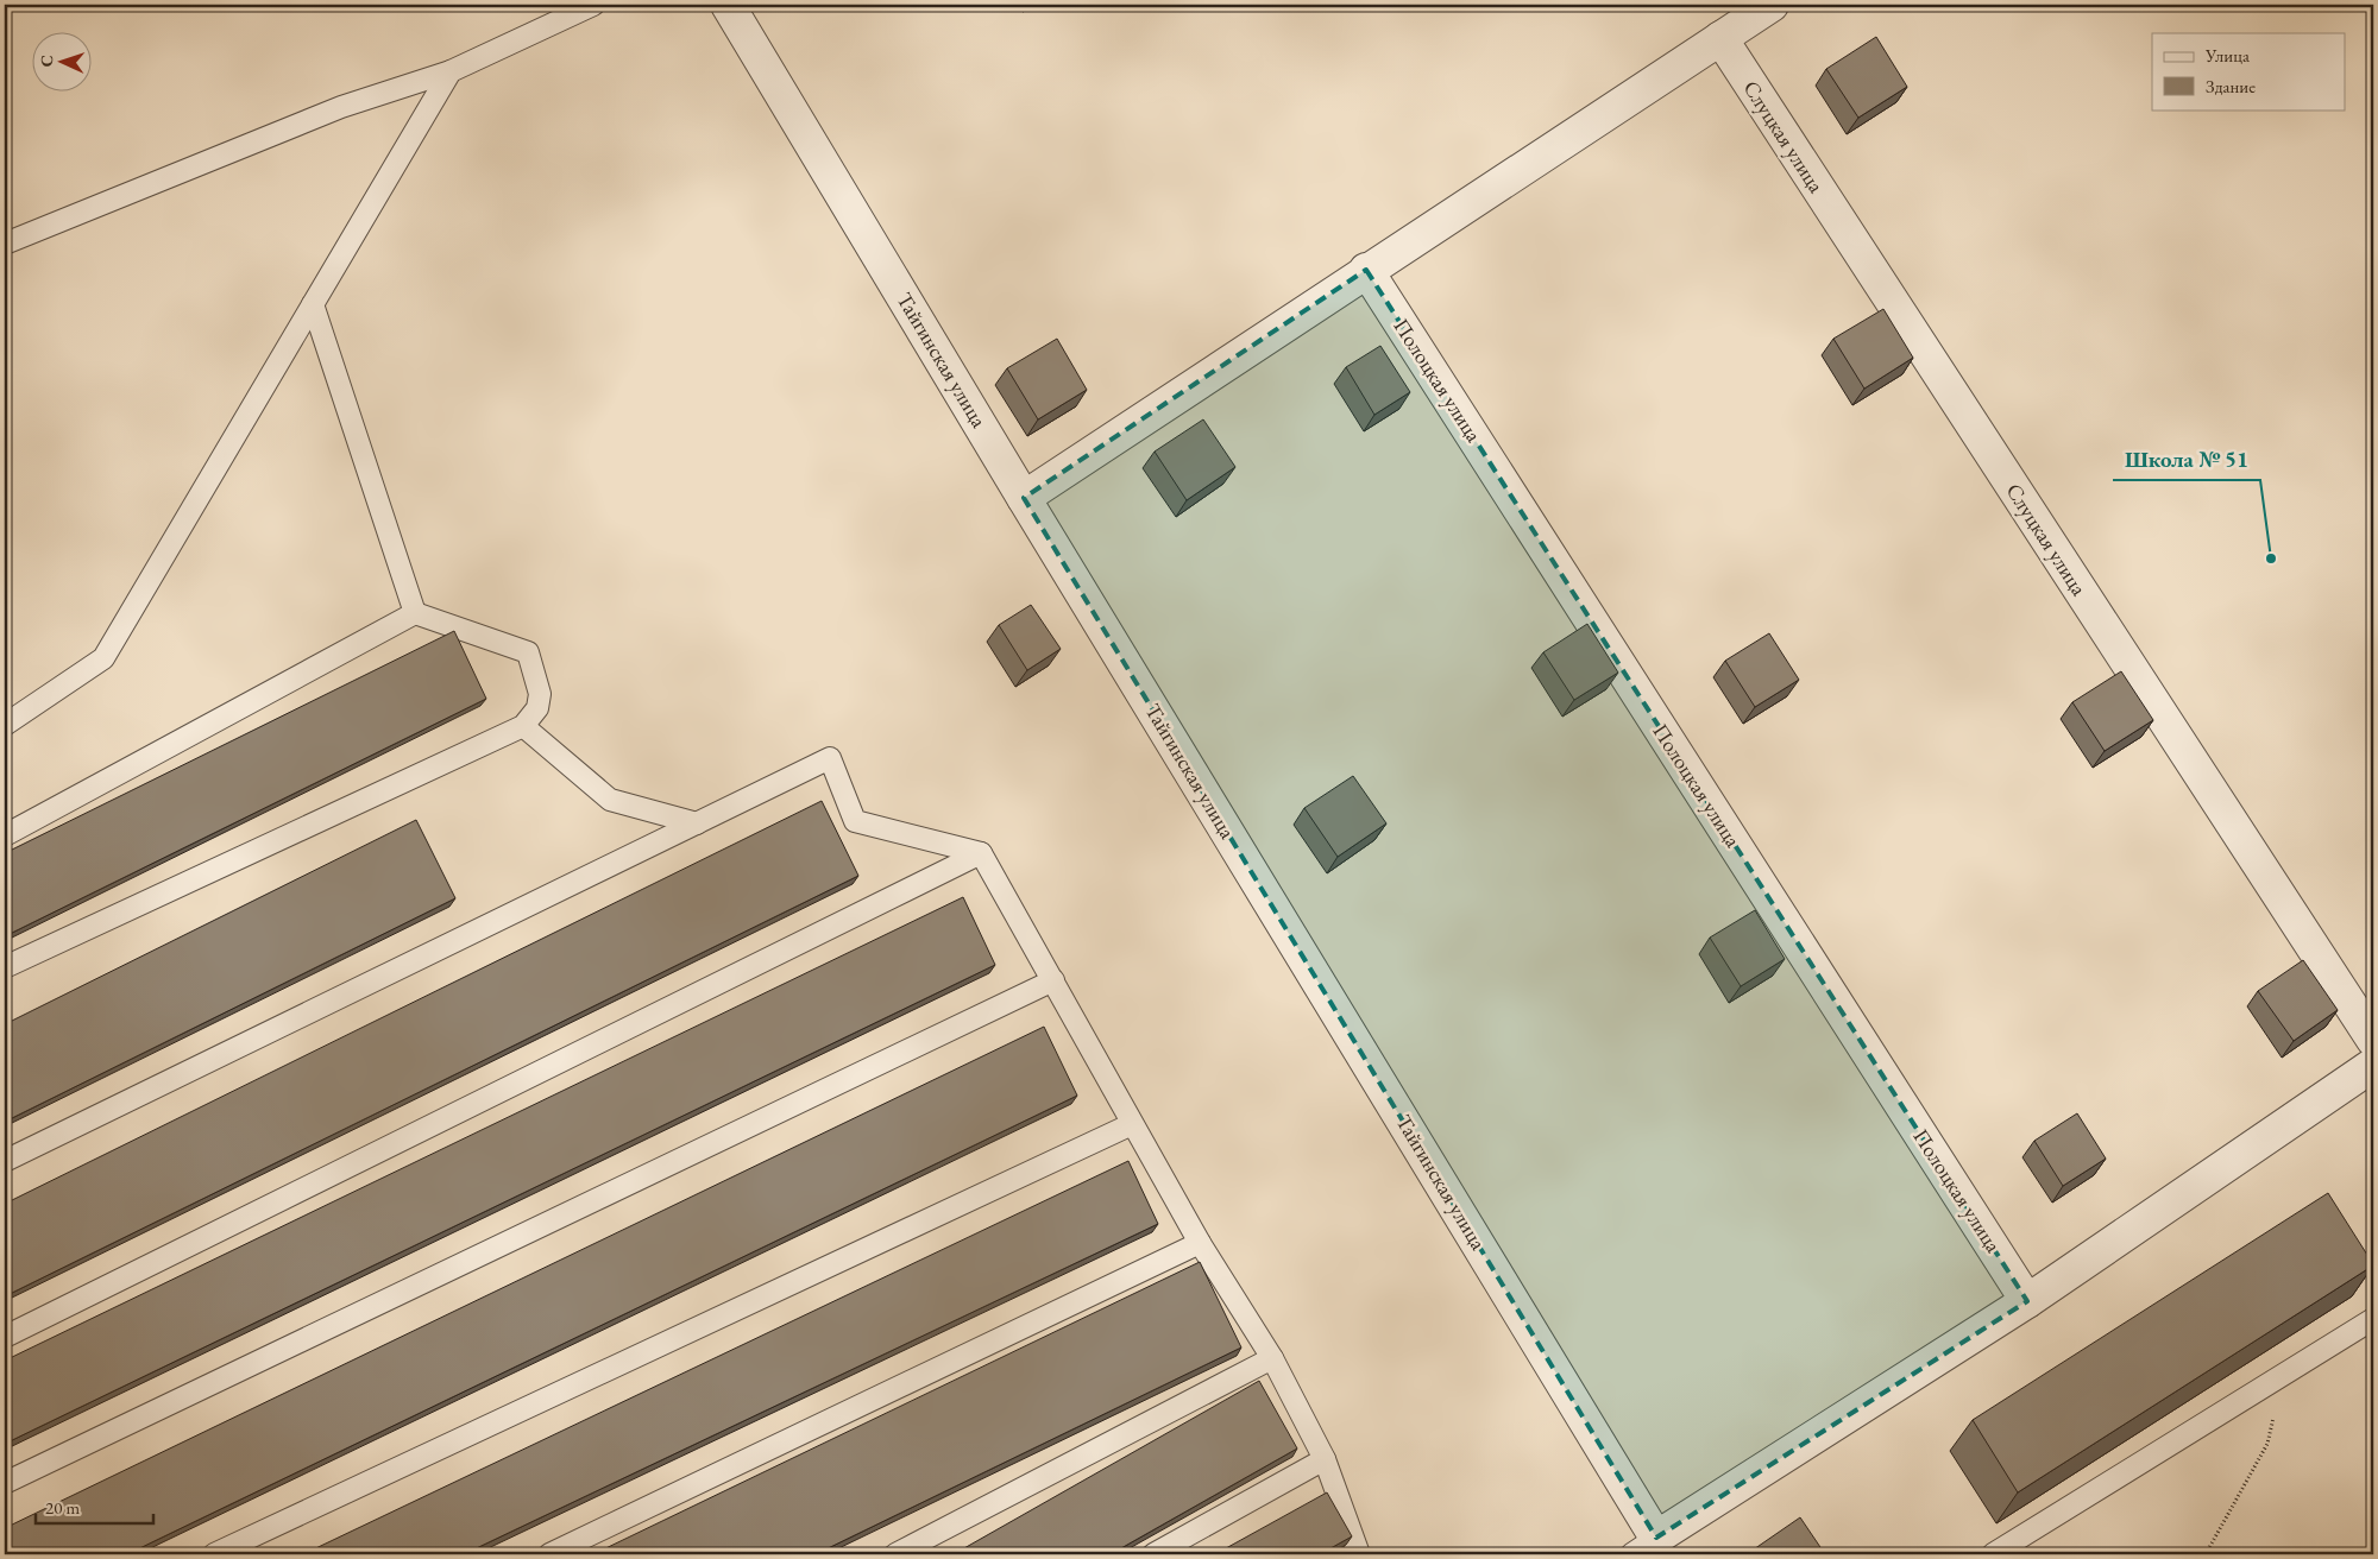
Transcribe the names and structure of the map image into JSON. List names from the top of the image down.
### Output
{
  "streets": {
    "street": ["Слуцкая улица", "Тайгинская улица", "Полоцкая улица"]
  },
  "places": ["Школа № 51"],
  "legend": ["Улица", "Здание"],
  "scale_bar": "20 m",
  "north": "left"
}
